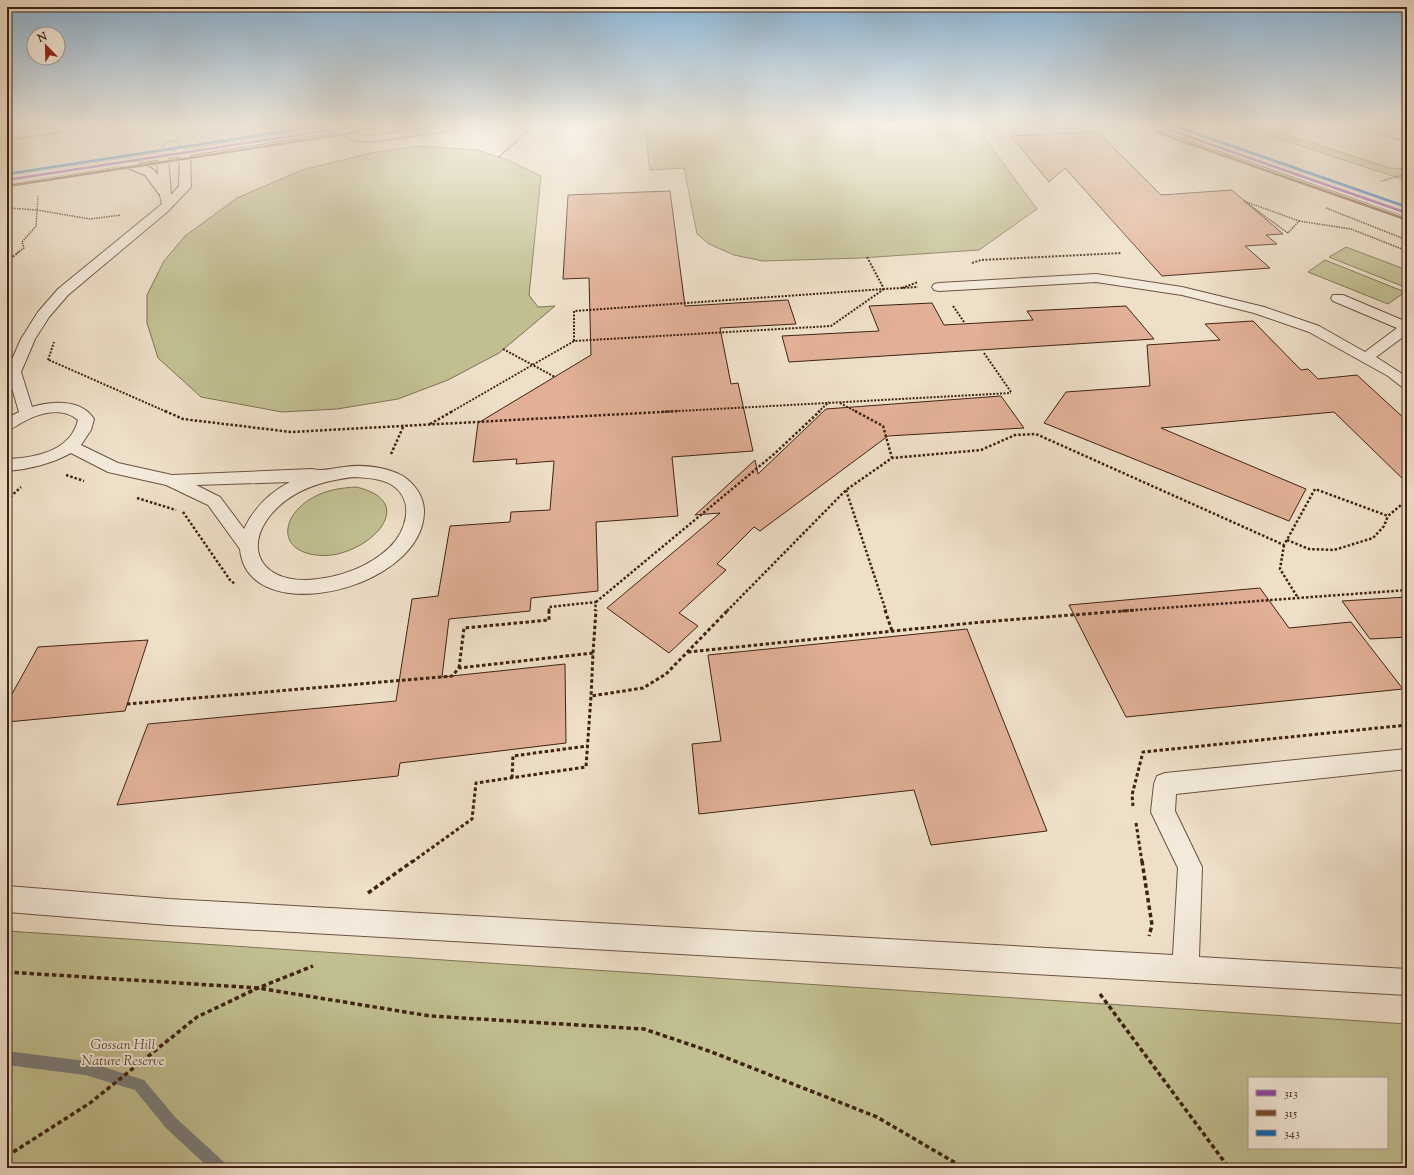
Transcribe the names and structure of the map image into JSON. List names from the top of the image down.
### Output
{
  "parks": ["Gossan Hill Nature Reserve"],
  "lines": ["transit line 313", "transit line 315", "transit line 343"],
  "legend": ["313", "315", "343"],
  "north": "top left"
}
